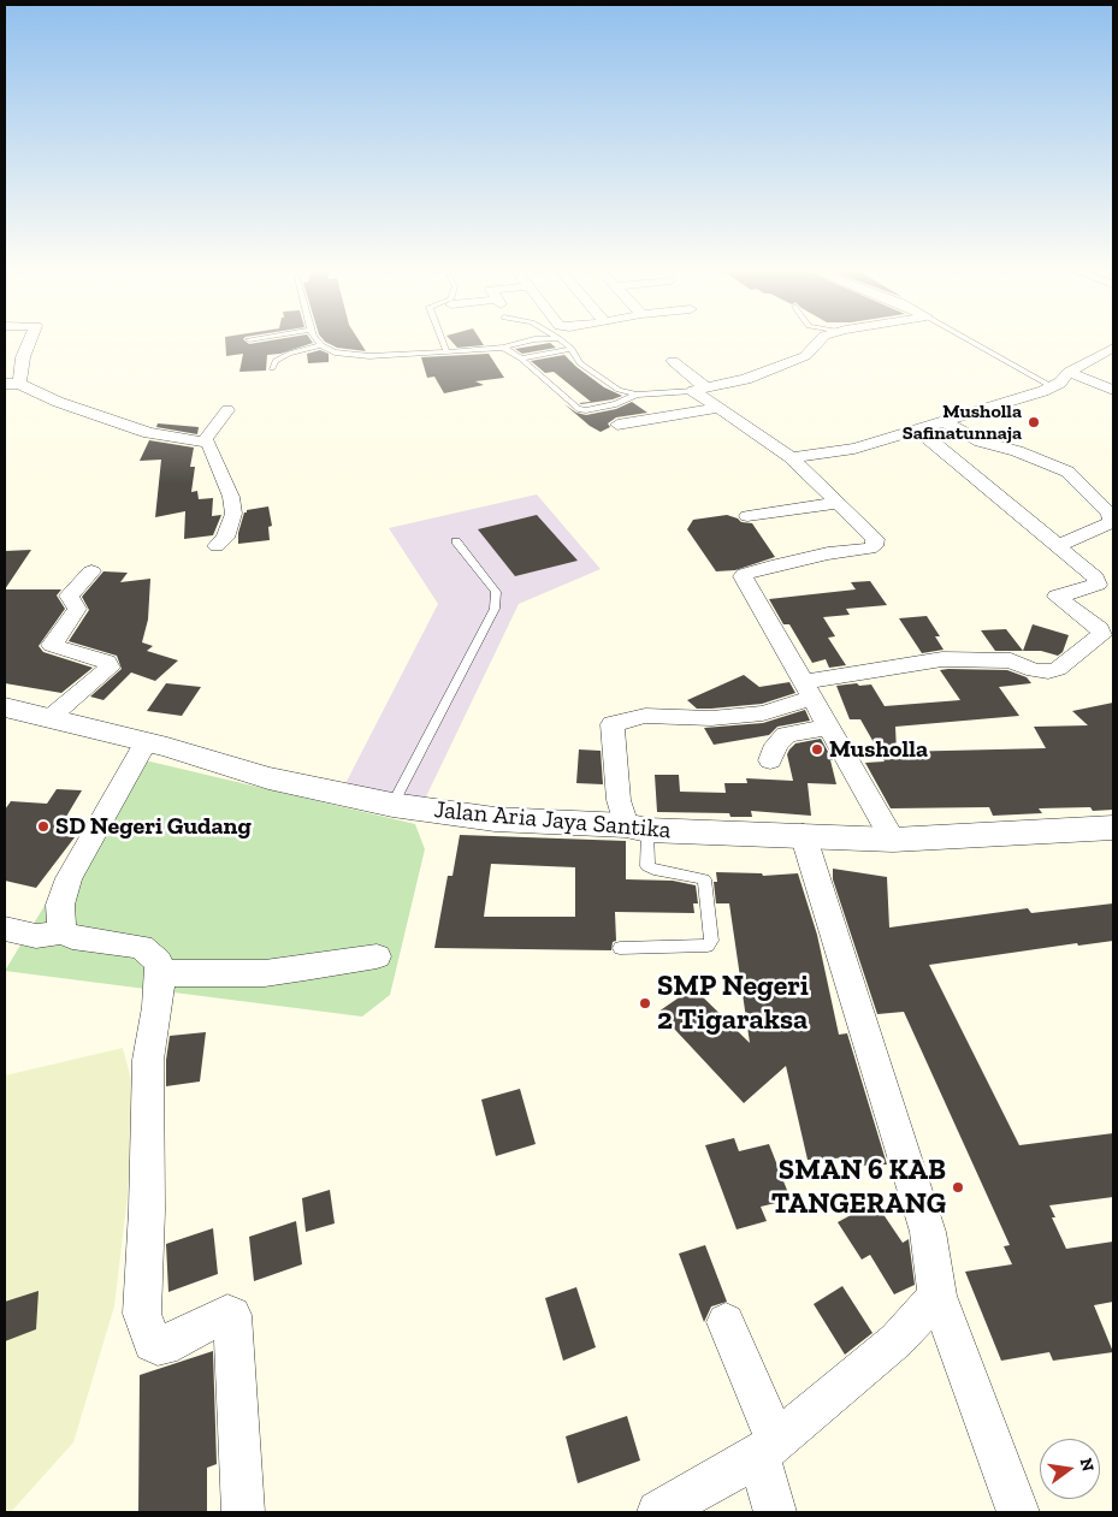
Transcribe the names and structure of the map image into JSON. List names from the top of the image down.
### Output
{
  "streets": {
    "street": ["Jalan Aria Jaya Santika"]
  },
  "places": [
    "Musholla Safinatunnaja",
    "Musholla",
    "SD Negeri Gudang",
    "SMP Negeri 2 Tigaraksa",
    "SMAN 6 KAB TANGERANG"
  ],
  "north": "right"
}
